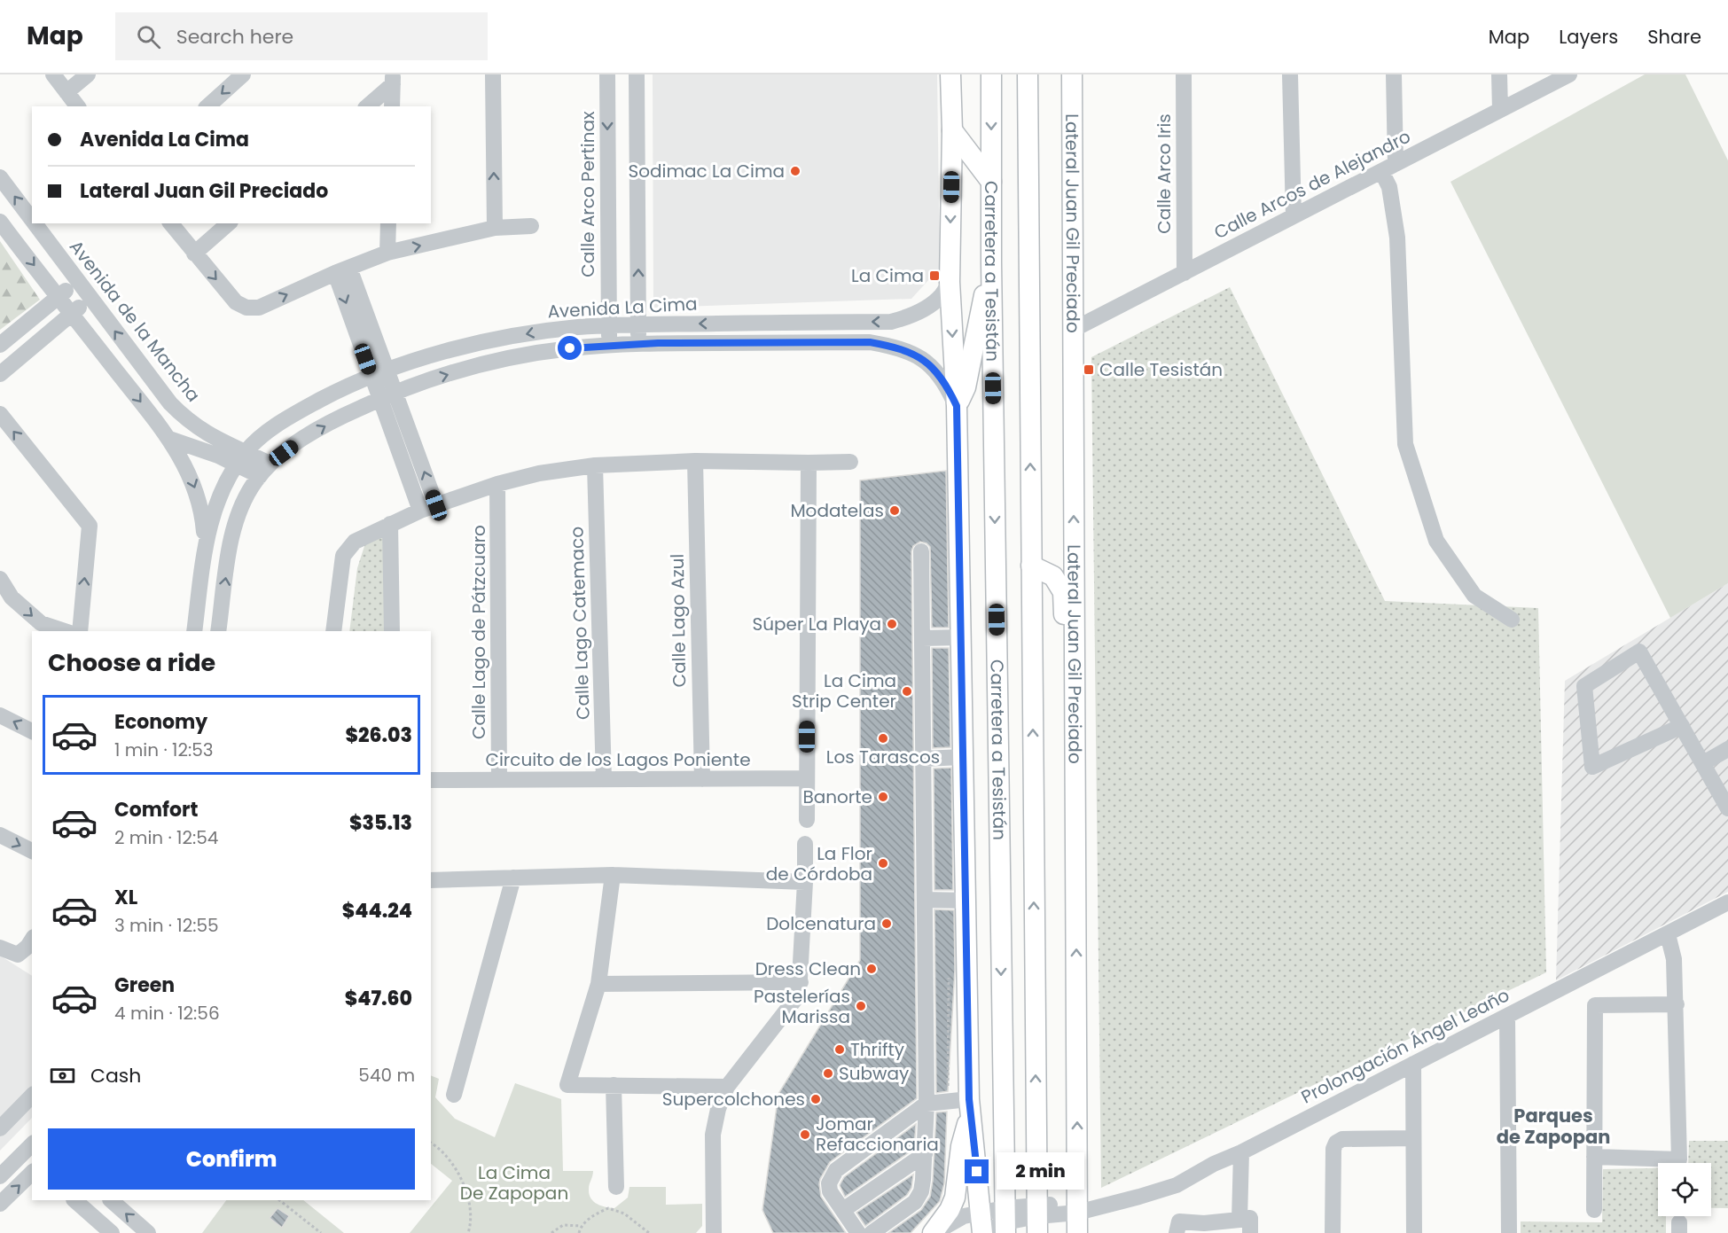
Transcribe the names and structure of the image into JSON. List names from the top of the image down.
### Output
{
  "streets": {
    "main road": ["Lateral Juan Gil Preciado", "Carretera a Tesistán"],
    "street": [
      "Calle Arco Iris",
      "Calle Arcos de Alejandro",
      "Calle Arco Pertinax",
      "Avenida La Cima",
      "Avenida de la Mancha",
      "Calle Lago Azul",
      "Calle Lago Catemaco",
      "Calle Lago de Pátzcuaro",
      "Circuito de los Lagos Poniente",
      "Prolongación Ángel Leaño"
    ]
  },
  "crossings": [
    ["Calle Arco Iris", "Calle Arcos de Alejandro"],
    ["Calle Arcos de Alejandro", "Lateral Juan Gil Preciado"],
    ["Calle Arco Pertinax", "Avenida La Cima"],
    ["Lateral Juan Gil Preciado", "Prolongación Ángel Leaño"],
    ["Carretera a Tesistán", "Prolongación Ángel Leaño"],
    ["Avenida La Cima", "Avenida de la Mancha"],
    ["Calle Lago Azul", "Circuito de los Lagos Poniente"],
    ["Calle Lago Catemaco", "Circuito de los Lagos Poniente"],
    ["Calle Lago de Pátzcuaro", "Circuito de los Lagos Poniente"]
  ],
  "districts": ["Parques de Zapopan"],
  "parks": ["La Cima De Zapopan"],
  "places": {
    "other": [
      "Sodimac La Cima",
      "Modatelas",
      "Súper La Playa",
      "La Cima Strip Center",
      "Los Tarascos",
      "Banorte",
      "La Flor de Córdoba",
      "Dolcenatura",
      "Dress Clean",
      "Pastelerías Marissa",
      "Thrifty",
      "Subway",
      "Supercolchones",
      "Jomar Refaccionaria"
    ],
    "transit": ["La Cima", "Calle Tesistán"]
  },
  "page": {
    "header": "Map",
    "search": "Search here",
    "nav": ["Map", "Layers", "Share"],
    "banner": ["Avenida La Cima", "Lateral Juan Gil Preciado"],
    "heading": "Choose a ride",
    "list": [
      {
        "name": "Economy",
        "note": "1 min · 12:53",
        "value": "$26.03"
      },
      {
        "name": "Comfort",
        "note": "2 min · 12:54",
        "value": "$35.13"
      },
      {
        "name": "XL",
        "note": "3 min · 12:55",
        "value": "$44.24"
      },
      {
        "name": "Green",
        "note": "4 min · 12:56",
        "value": "$47.60"
      }
    ],
    "pay": ["Cash", "540 m"],
    "buttons": "Confirm",
    "bubble": "2 min"
  }
}
